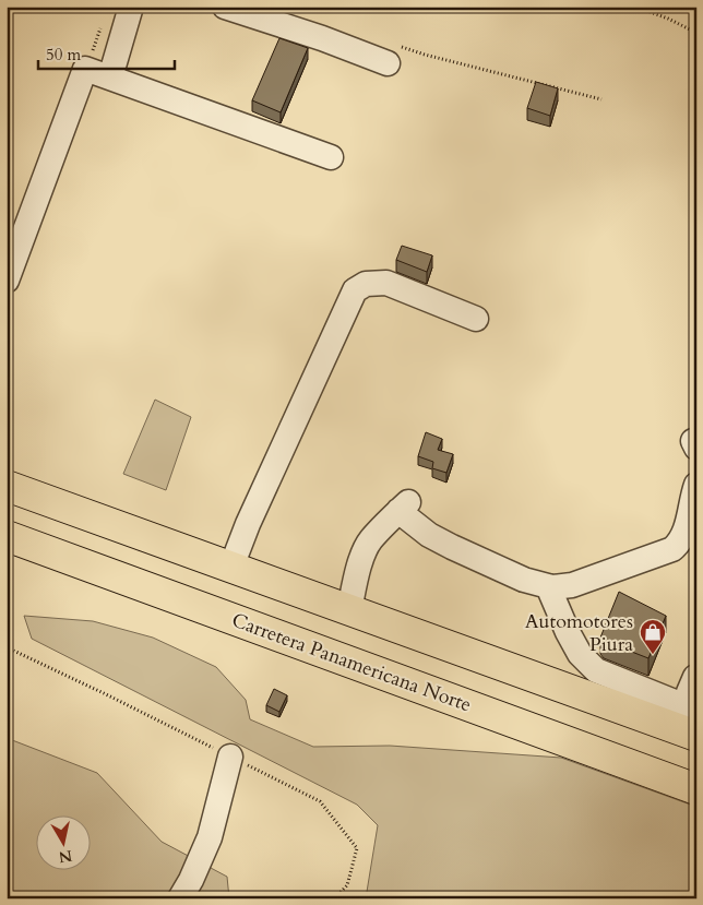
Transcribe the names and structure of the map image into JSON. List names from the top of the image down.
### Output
{
  "streets": {
    "highway": ["Carretera Panamericana Norte"]
  },
  "places": {
    "shop": ["Automotores Piura"]
  },
  "scale_bar": "50 m",
  "north": "bottom"
}
